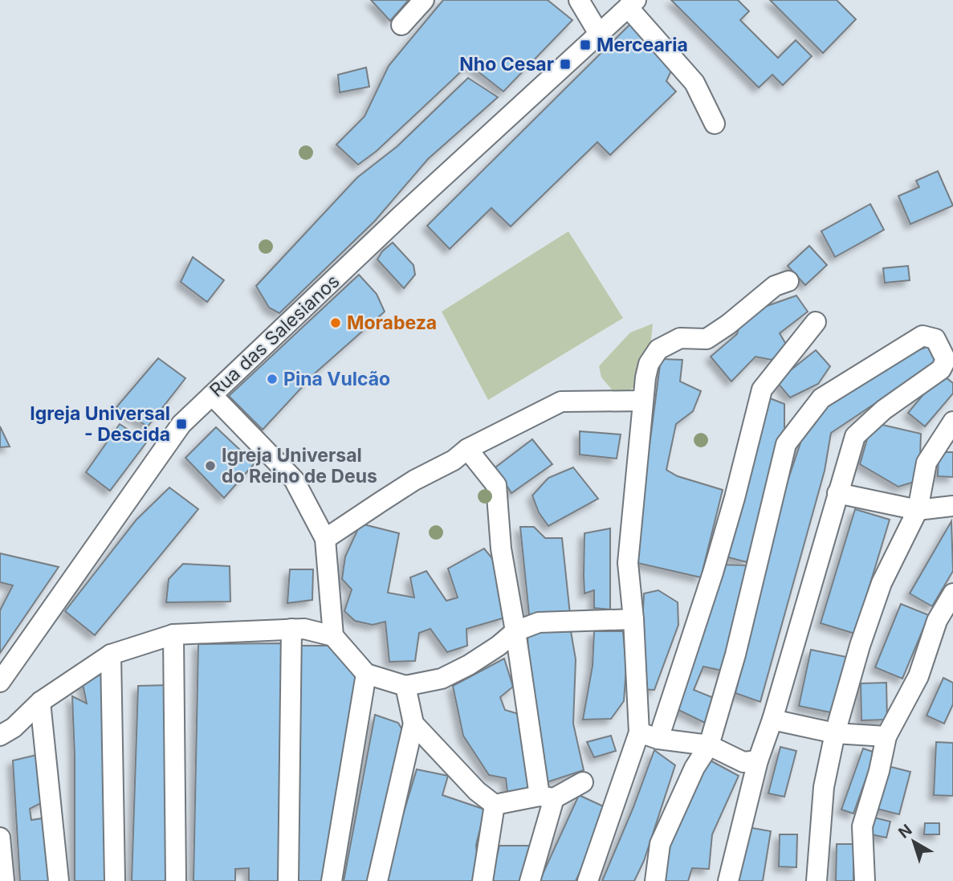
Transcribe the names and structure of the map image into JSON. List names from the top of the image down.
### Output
{
  "streets": {
    "street": ["Rua das Salesianos"]
  },
  "places": {
    "transit": ["Mercearia", "Nho Cesar", "Igreja Universal - Descida"],
    "other": ["Morabeza", "Pina Vulcão", "Igreja Universal do Reino de Deus"]
  },
  "north": "top left"
}
